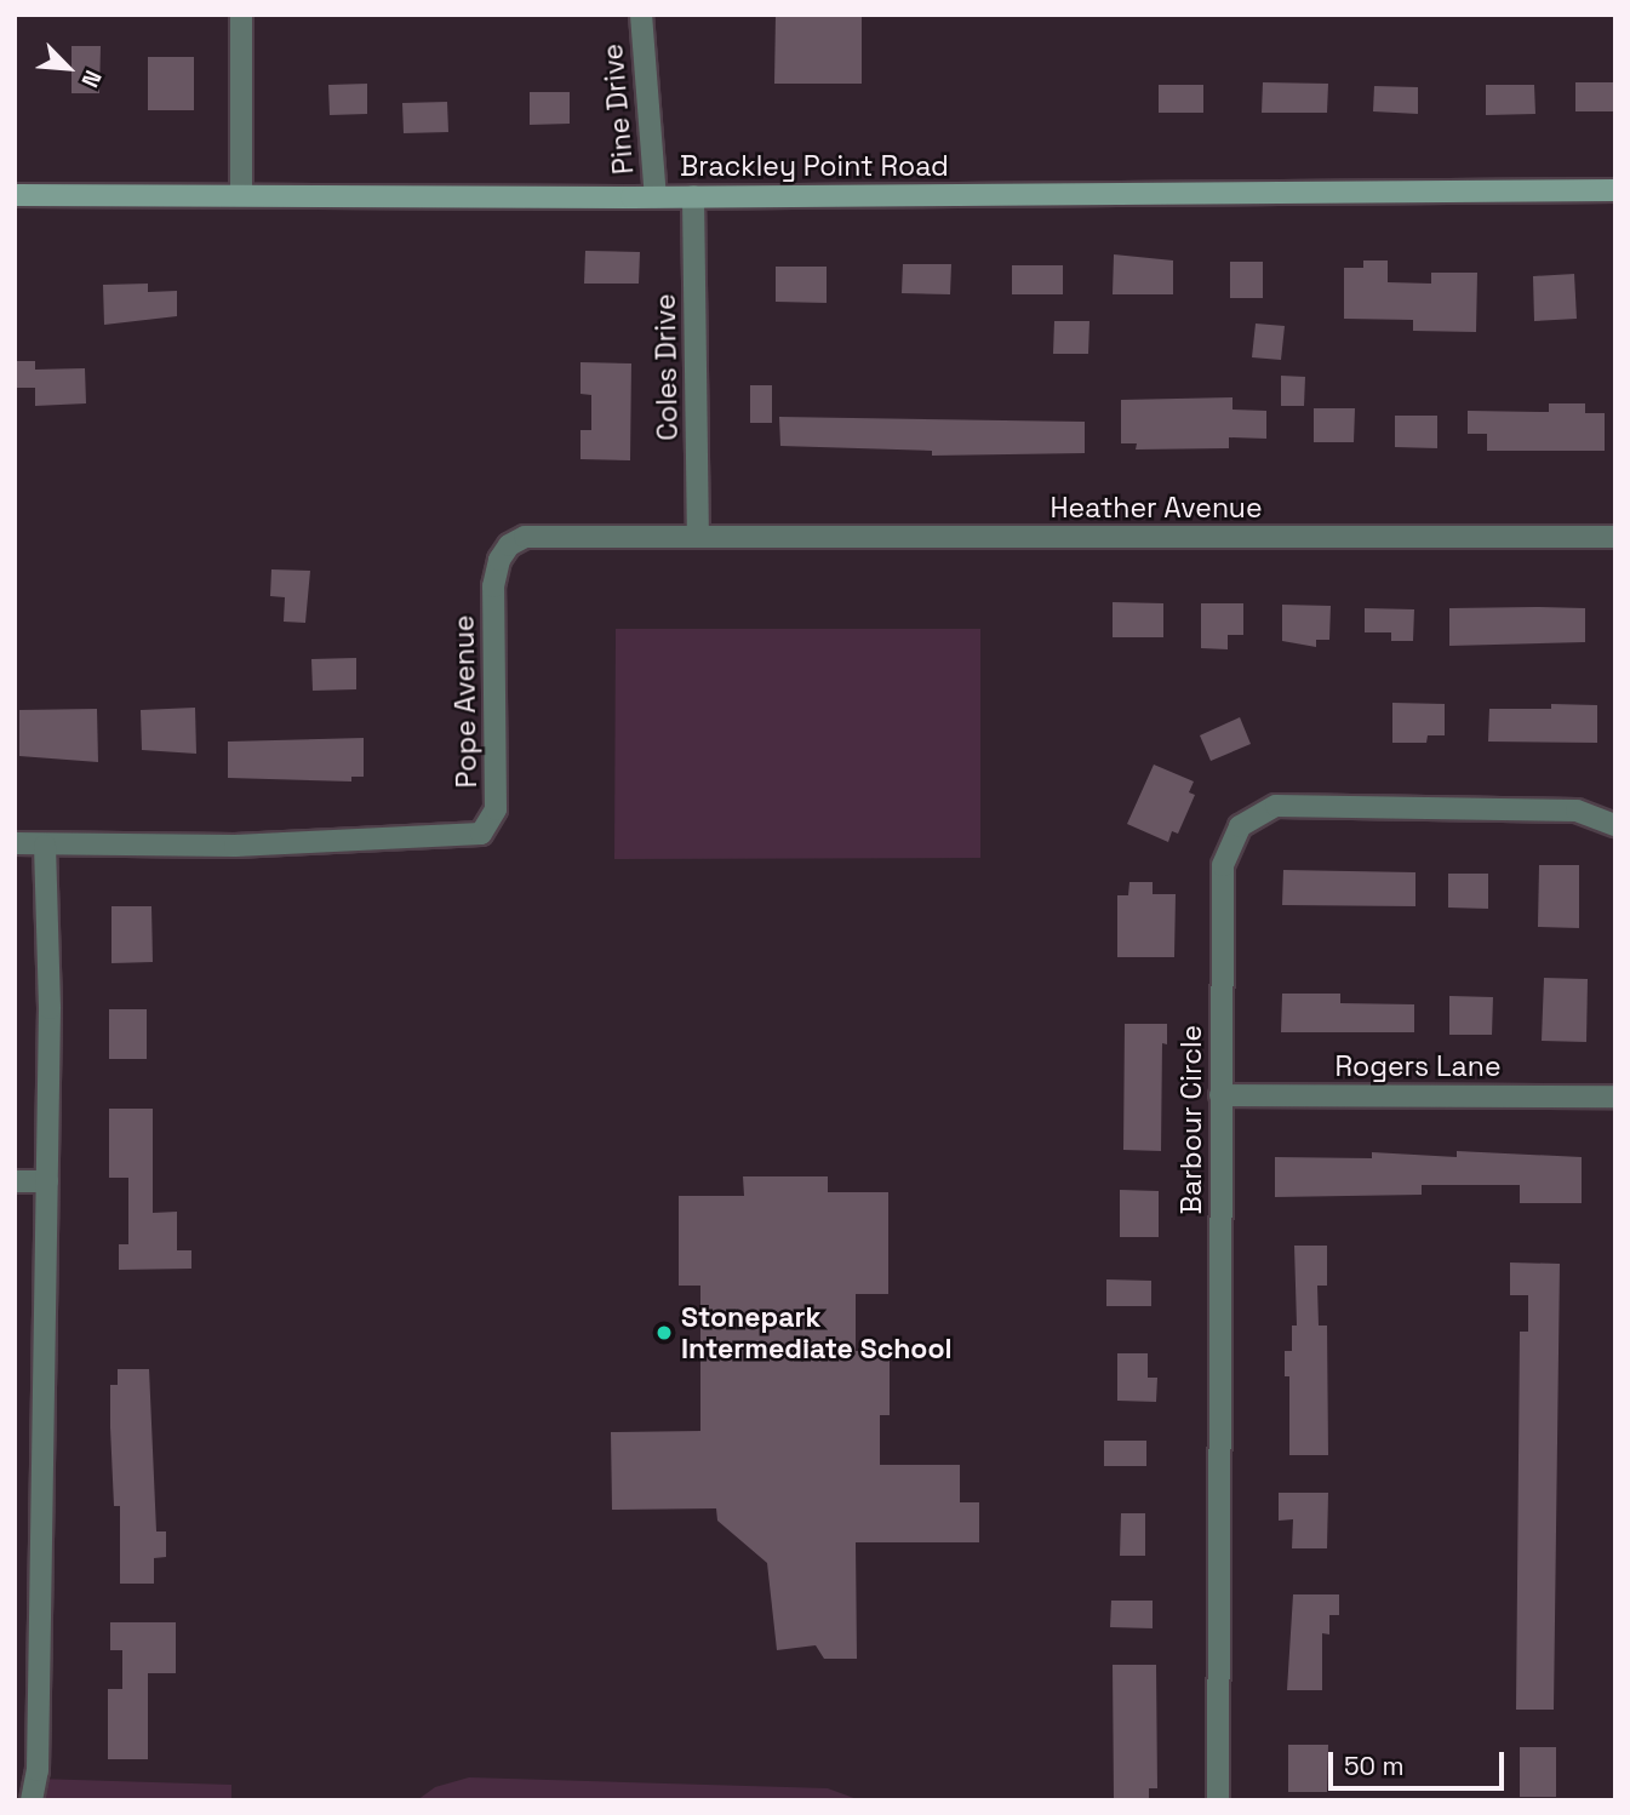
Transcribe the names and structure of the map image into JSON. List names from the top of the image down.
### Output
{
  "streets": {
    "main road": ["Brackley Point Road"],
    "street": [
      "Pine Drive",
      "Coles Drive",
      "Heather Avenue",
      "Pope Avenue",
      "Rogers Lane",
      "Barbour Circle"
    ]
  },
  "crossings": [
    ["Pine Drive", "Brackley Point Road"],
    ["Brackley Point Road", "Coles Drive"],
    ["Coles Drive", "Heather Avenue"],
    ["Coles Drive", "Pope Avenue"],
    ["Heather Avenue", "Pope Avenue"],
    ["Rogers Lane", "Barbour Circle"]
  ],
  "places": ["Stonepark Intermediate School"],
  "scale_bar": "50 m",
  "north": "bottom right"
}
